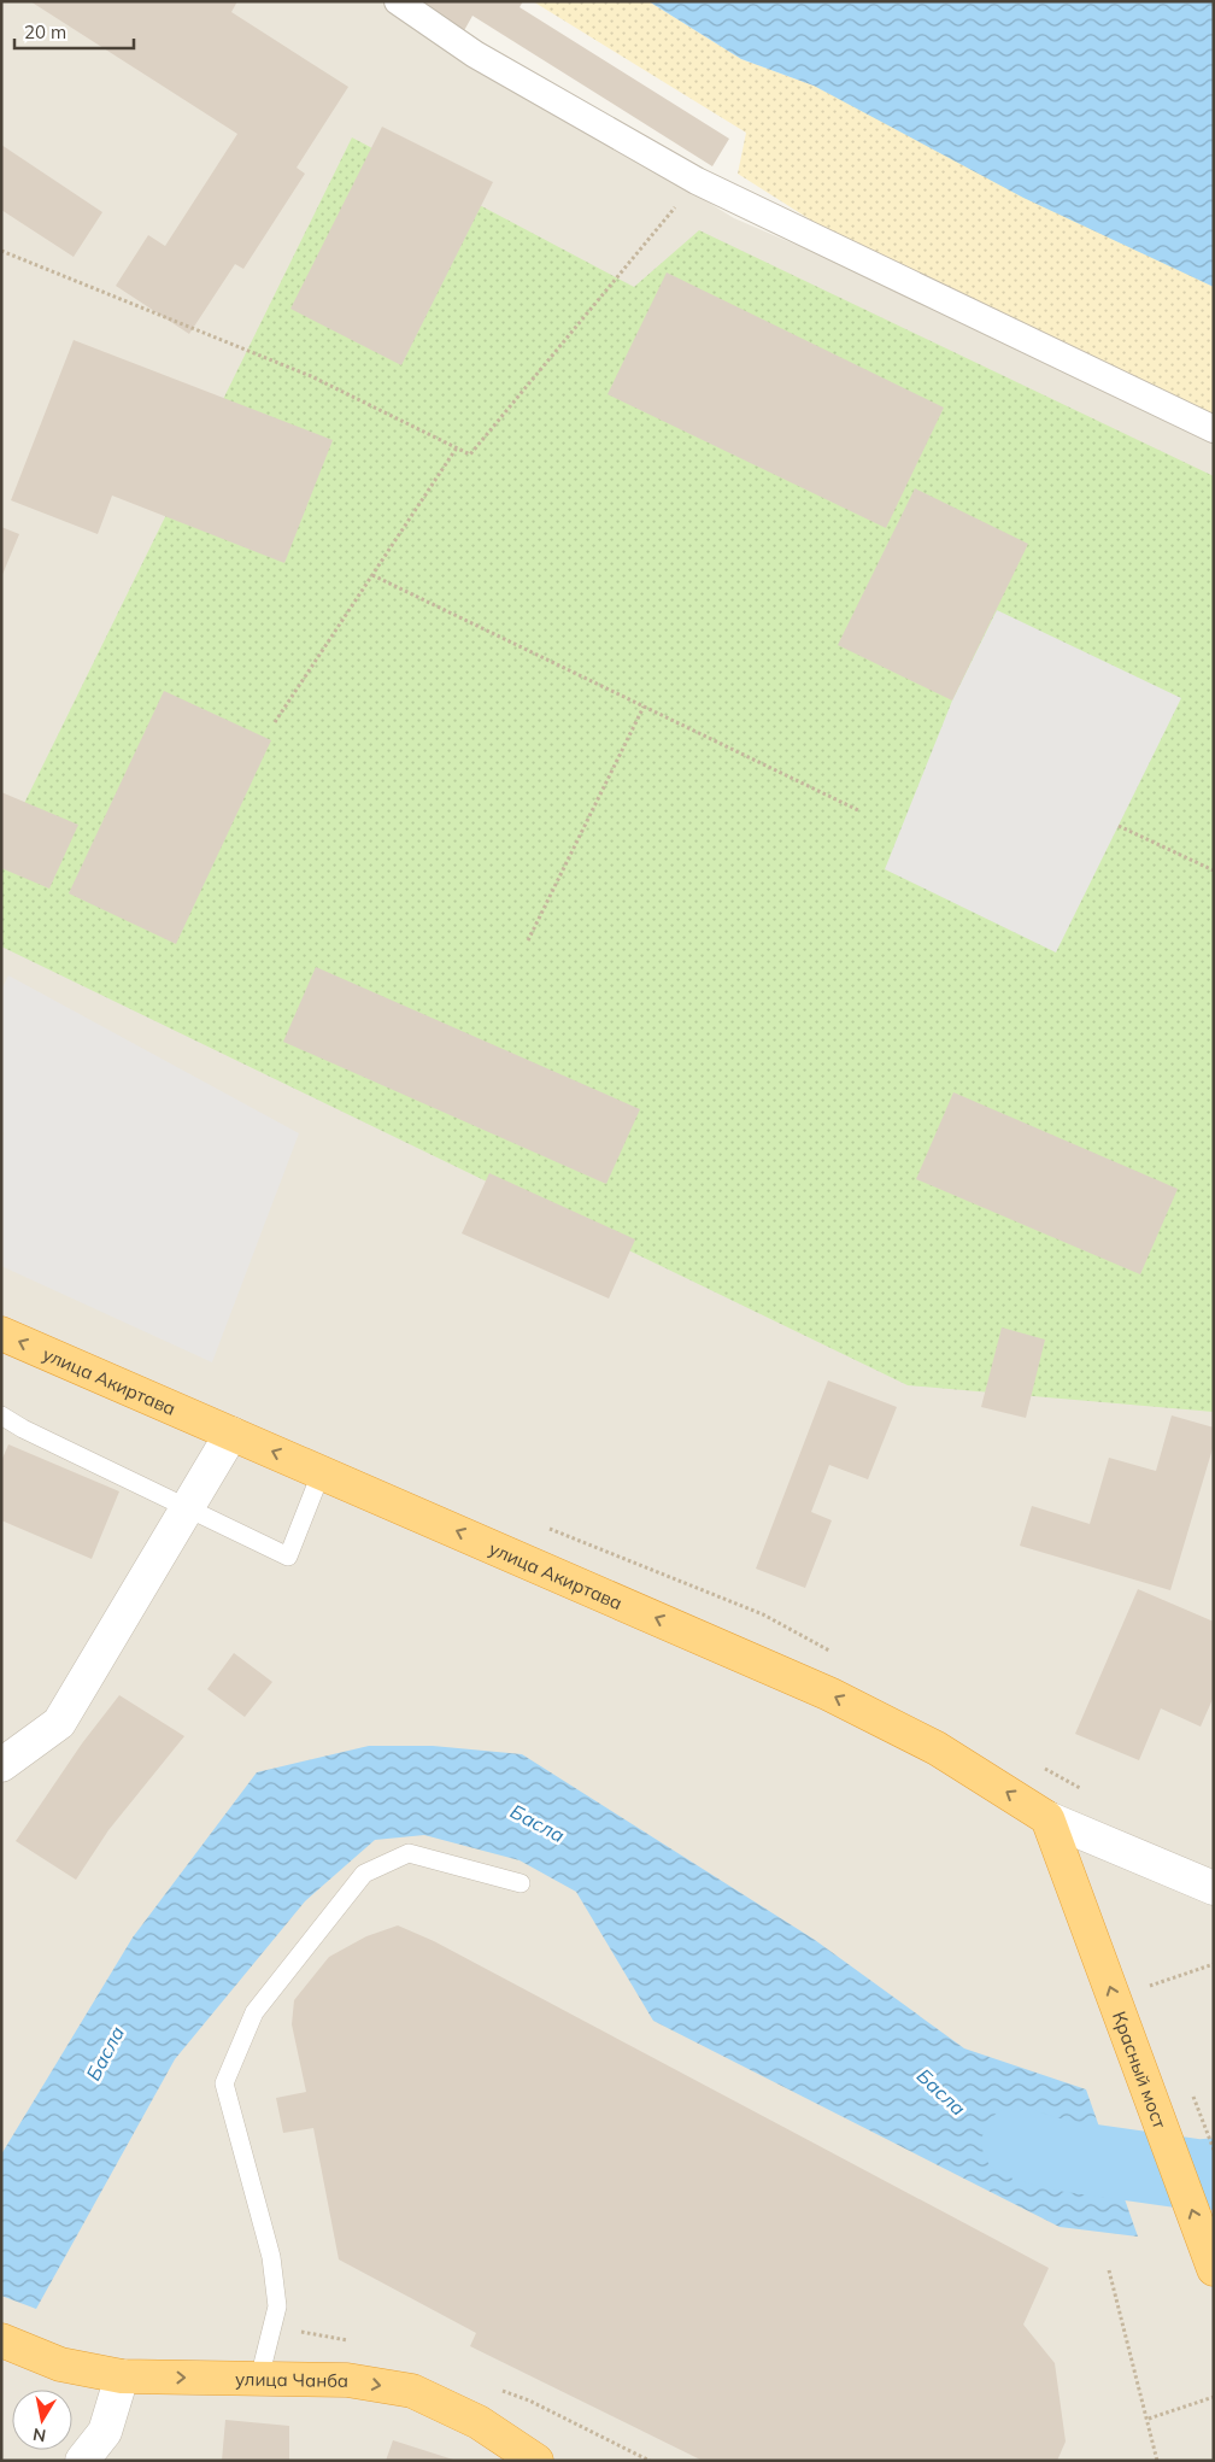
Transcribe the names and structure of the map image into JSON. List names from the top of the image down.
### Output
{
  "streets": {
    "highway": ["улица Акиртава", "Красный мост", "улица Чанба"]
  },
  "crossings": [
    ["улица Акиртава", "Красный мост"]
  ],
  "one_way": ["улица Акиртава", "Красный мост", "улица Чанба"],
  "water": ["Басла"],
  "scale_bar": "20 m",
  "north": "bottom"
}
